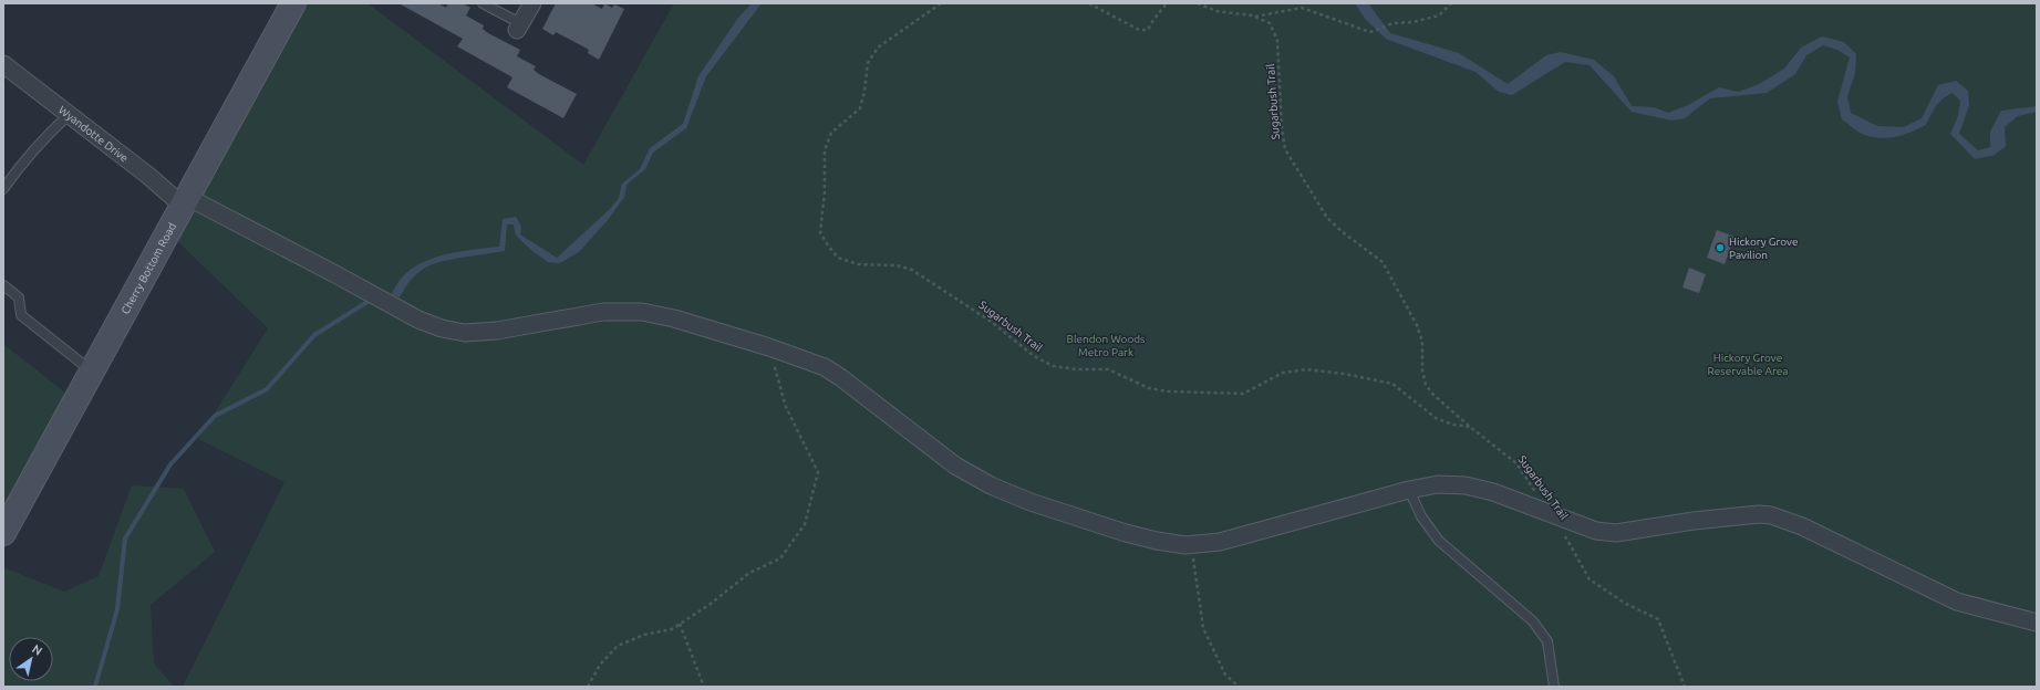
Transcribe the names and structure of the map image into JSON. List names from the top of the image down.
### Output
{
  "streets": {
    "main road": ["Cherry Bottom Road"],
    "street": ["Wyandotte Drive"],
    "path": ["Sugarbush Trail"]
  },
  "crossings": [
    ["Sugarbush Trail", "Wyandotte Drive"],
    ["Wyandotte Drive", "Cherry Bottom Road"]
  ],
  "parks": ["Blendon Woods Metro Park", "Hickory Grove Reservable Area"],
  "places": ["Hickory Grove Pavilion"],
  "north": "top right"
}
